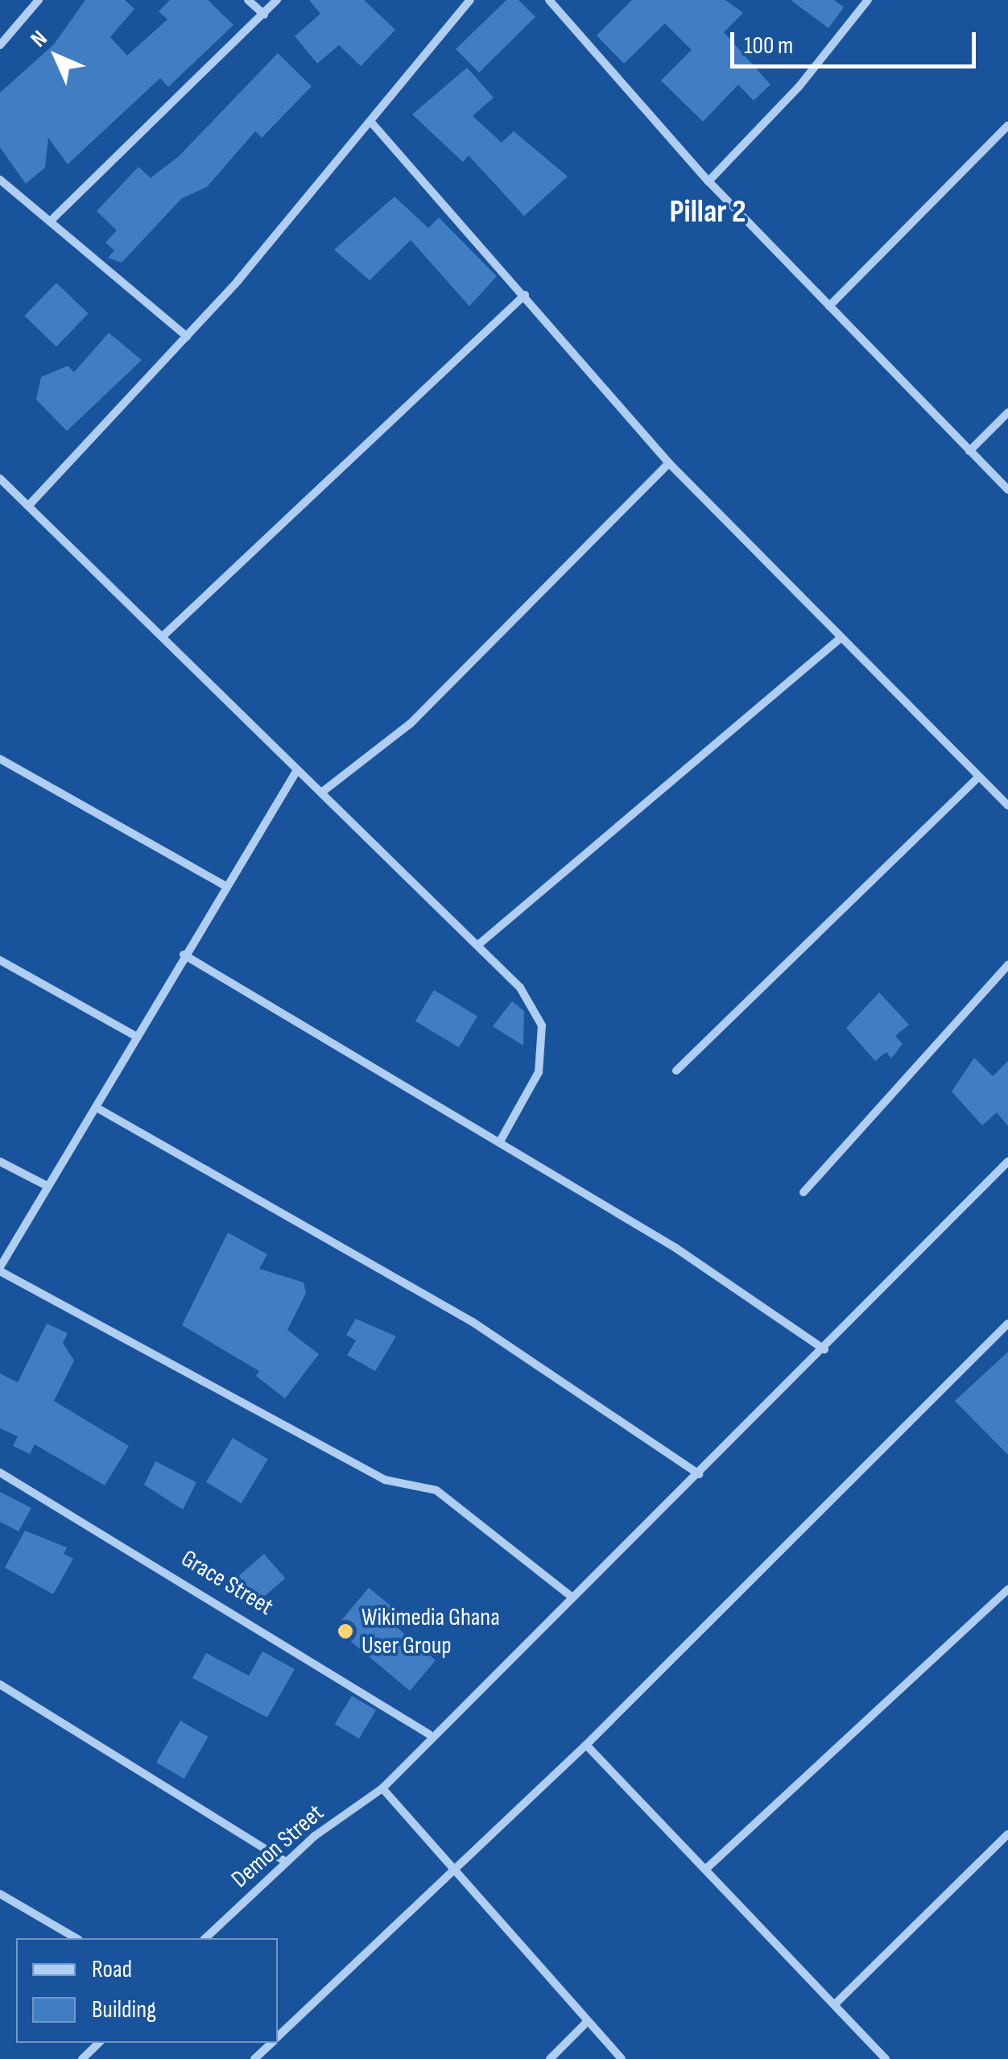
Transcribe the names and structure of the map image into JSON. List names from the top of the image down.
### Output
{
  "streets": {
    "street": ["Grace Street", "Demon Street"]
  },
  "crossings": [
    ["Grace Street", "Demon Street"]
  ],
  "districts": ["Pillar 2"],
  "places": ["Wikimedia Ghana User Group"],
  "legend": ["Road", "Building"],
  "scale_bar": "100 m",
  "north": "top left"
}
